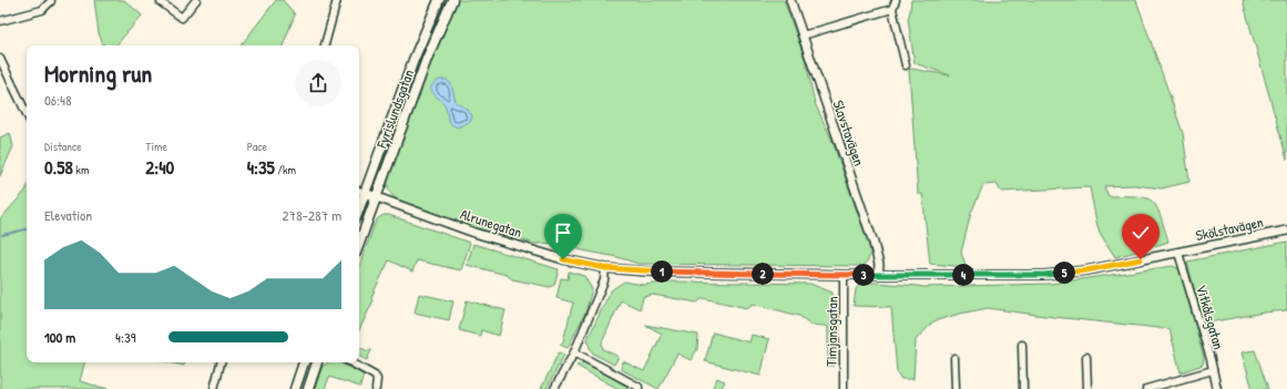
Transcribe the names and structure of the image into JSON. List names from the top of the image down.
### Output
{
  "streets": {
    "main road": ["Fyrislundsgatan"],
    "street": [
      "Slavstavägen",
      "Alrunegatan",
      "Skölstavägen",
      "Vitkålsgatan",
      "Timjansgatan"
    ]
  },
  "crossings": [
    ["Fyrislundsgatan", "Alrunegatan"],
    ["Slavstavägen", "Alrunegatan"],
    ["Alrunegatan", "Skölstavägen"],
    ["Alrunegatan", "Vitkålsgatan"],
    ["Alrunegatan", "Timjansgatan"],
    ["Skölstavägen", "Vitkålsgatan"]
  ],
  "page": {
    "heading": ["Morning run", "06:48"],
    "stats": [
      ["Distance", "0.58 km"],
      ["Time", "2:40"],
      ["Pace", "4:35 /km"]
    ],
    "chart": ["Elevation", "278–287 m"],
    "pins": [
      "1",
      "5",
      "2",
      "3",
      "4"
    ],
    "list": [
      {
        "name": "100 m",
        "note": "4:39"
      }
    ]
  }
}
